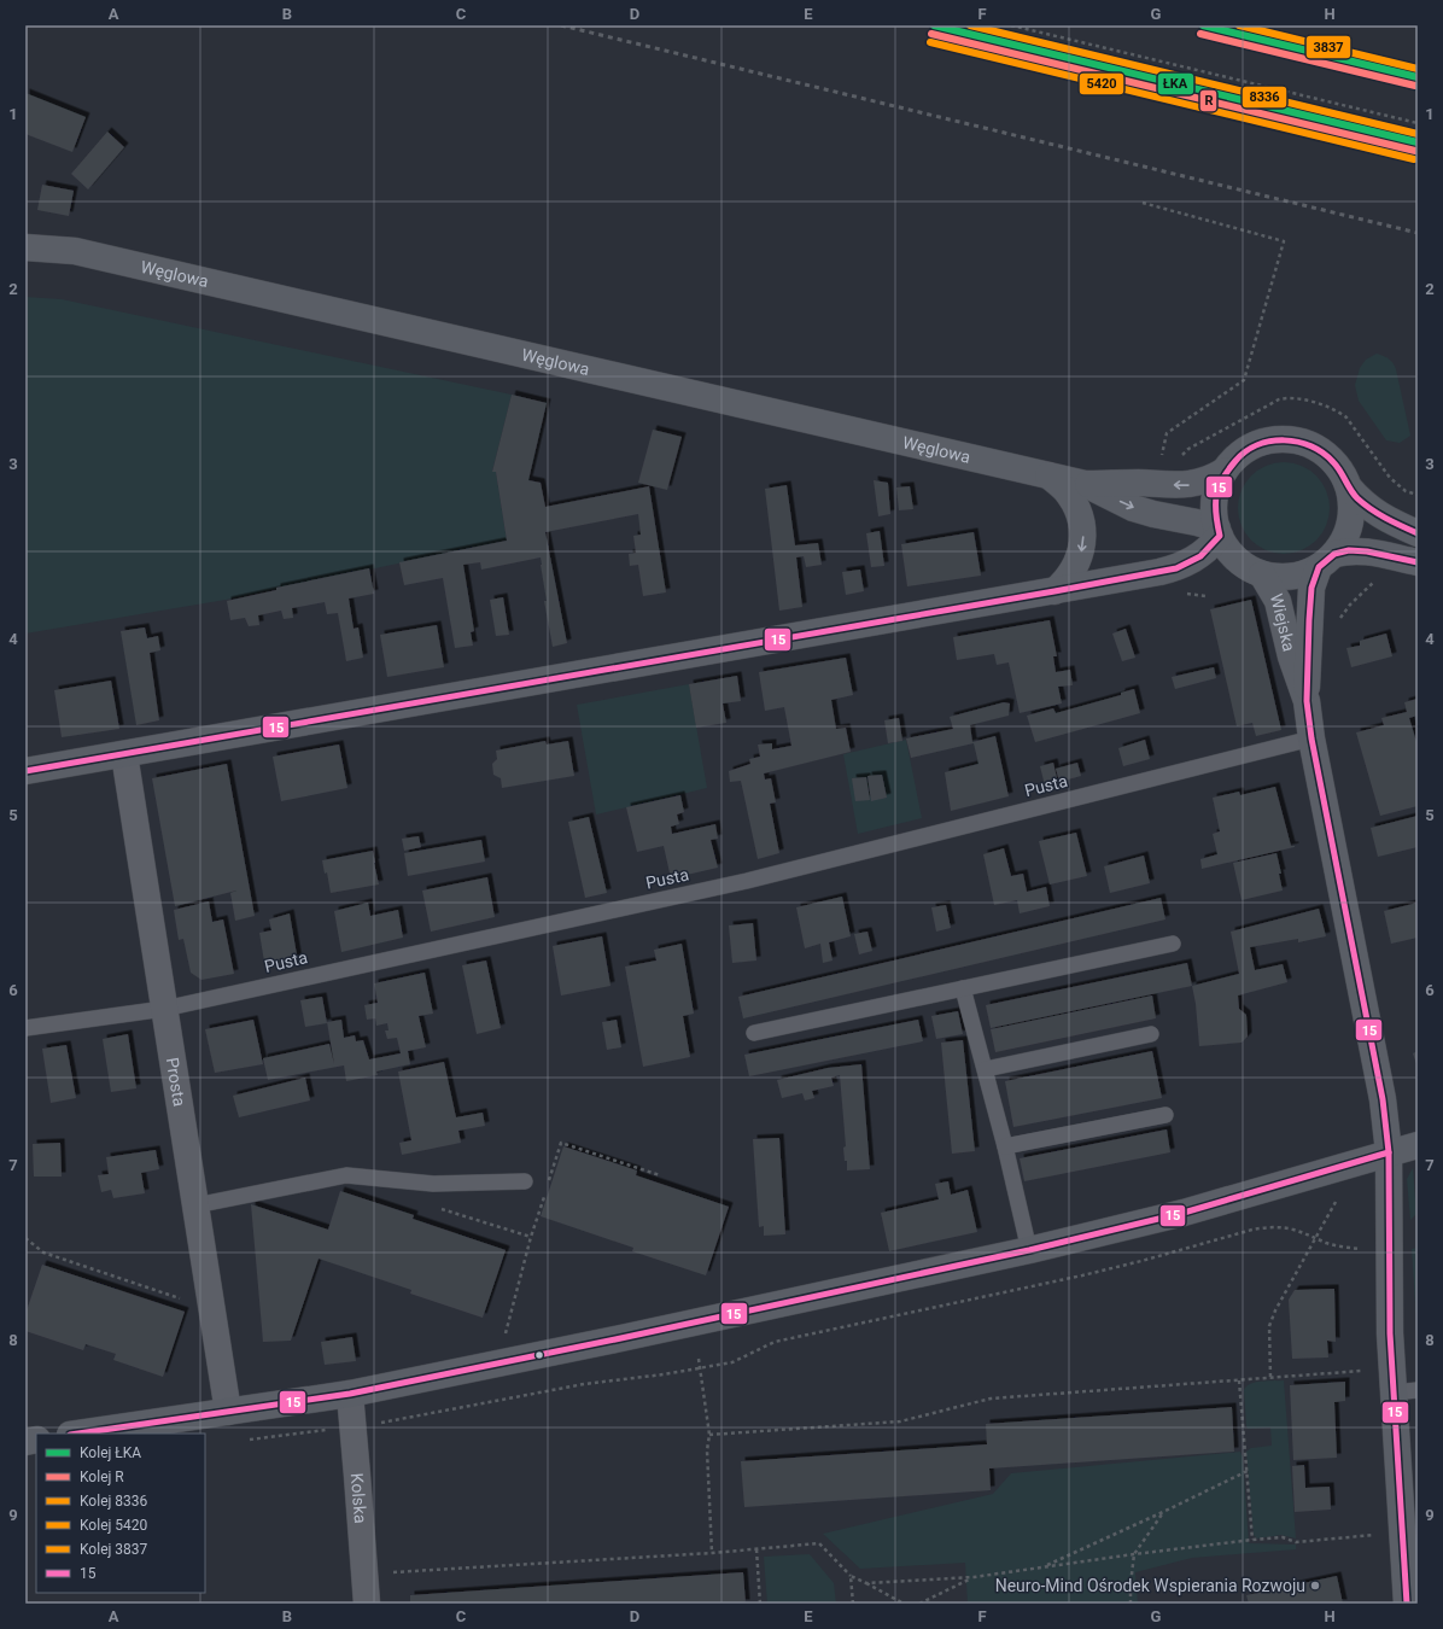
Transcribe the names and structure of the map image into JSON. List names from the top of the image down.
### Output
{
  "streets": {
    "street": [
      "Węglowa",
      "Wiejska",
      "Prosta",
      "Kolska"
    ],
    "lane": ["Pusta"]
  },
  "crossings": [
    ["Węglowa", "Wiejska"],
    ["Wiejska", "Pusta"],
    ["Pusta", "Prosta"]
  ],
  "places": ["Neuro-Mind Ośrodek Wspierania Rozwoju"],
  "lines": [
    "rail line ŁKA",
    "rail line 8336",
    "rail line 3837",
    "rail line R",
    "rail line 5420",
    "transit line 15"
  ],
  "legend": [
    "Kolej ŁKA",
    "Kolej R",
    "Kolej 8336",
    "Kolej 5420",
    "Kolej 3837",
    "15"
  ],
  "grid": {
    "columns": [
      "A",
      "B",
      "C",
      "D",
      "E",
      "F",
      "G",
      "H"
    ],
    "rows": [
      "1",
      "2",
      "3",
      "4",
      "5",
      "6",
      "7",
      "8",
      "9"
    ]
  }
}
